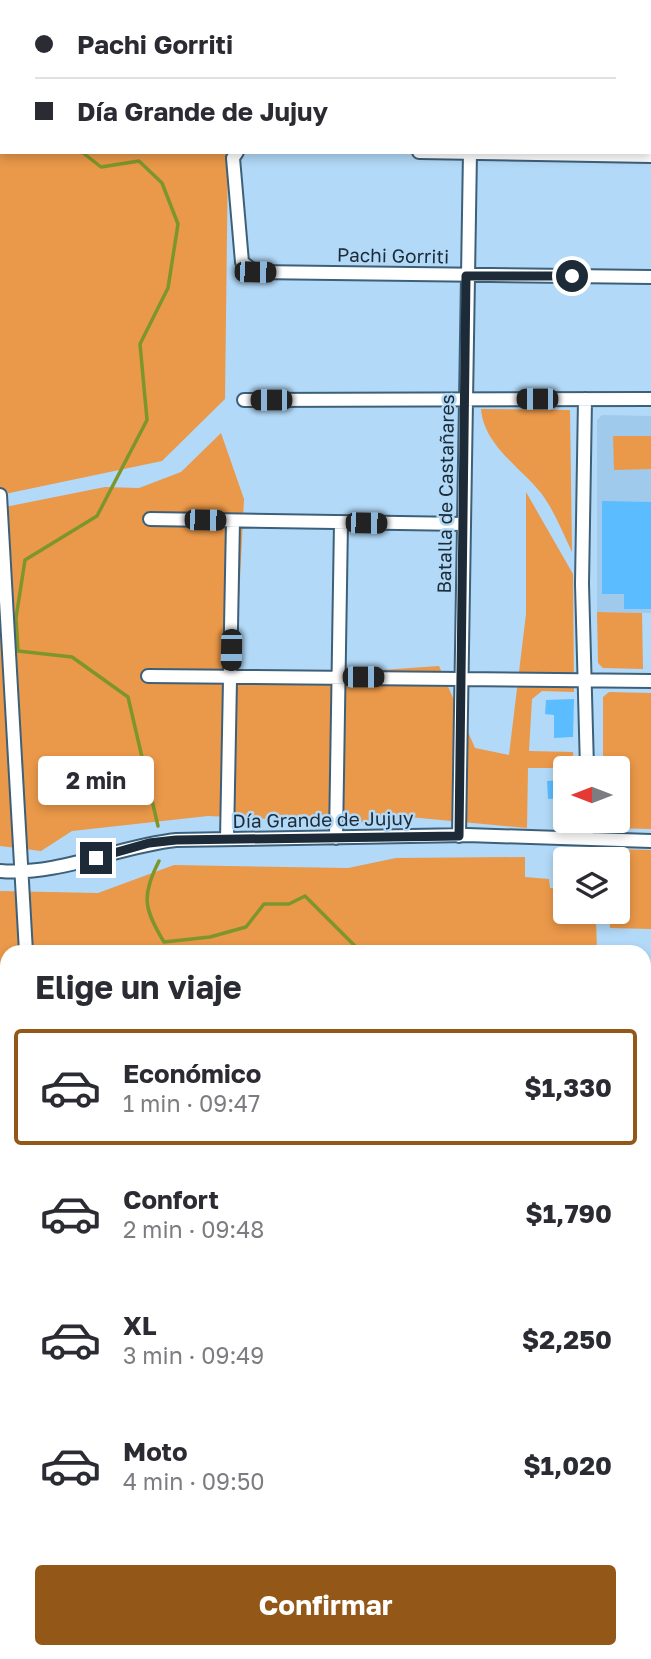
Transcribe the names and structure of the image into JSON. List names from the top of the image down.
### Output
{
  "streets": {
    "street": ["Pachi Gorriti", "Batalla de Castañares", "Día Grande de Jujuy"]
  },
  "crossings": [
    ["Pachi Gorriti", "Batalla de Castañares"],
    ["Batalla de Castañares", "Día Grande de Jujuy"]
  ],
  "north": "left",
  "page": {
    "banner": ["Pachi Gorriti", "Día Grande de Jujuy"],
    "bubble": "2 min",
    "heading": "Elige un viaje",
    "list": [
      {
        "name": "Económico",
        "note": "1 min · 09:47",
        "value": "$1,330"
      },
      {
        "name": "Confort",
        "note": "2 min · 09:48",
        "value": "$1,790"
      },
      {
        "name": "XL",
        "note": "3 min · 09:49",
        "value": "$2,250"
      },
      {
        "name": "Moto",
        "note": "4 min · 09:50",
        "value": "$1,020"
      }
    ],
    "buttons": "Confirmar"
  }
}
